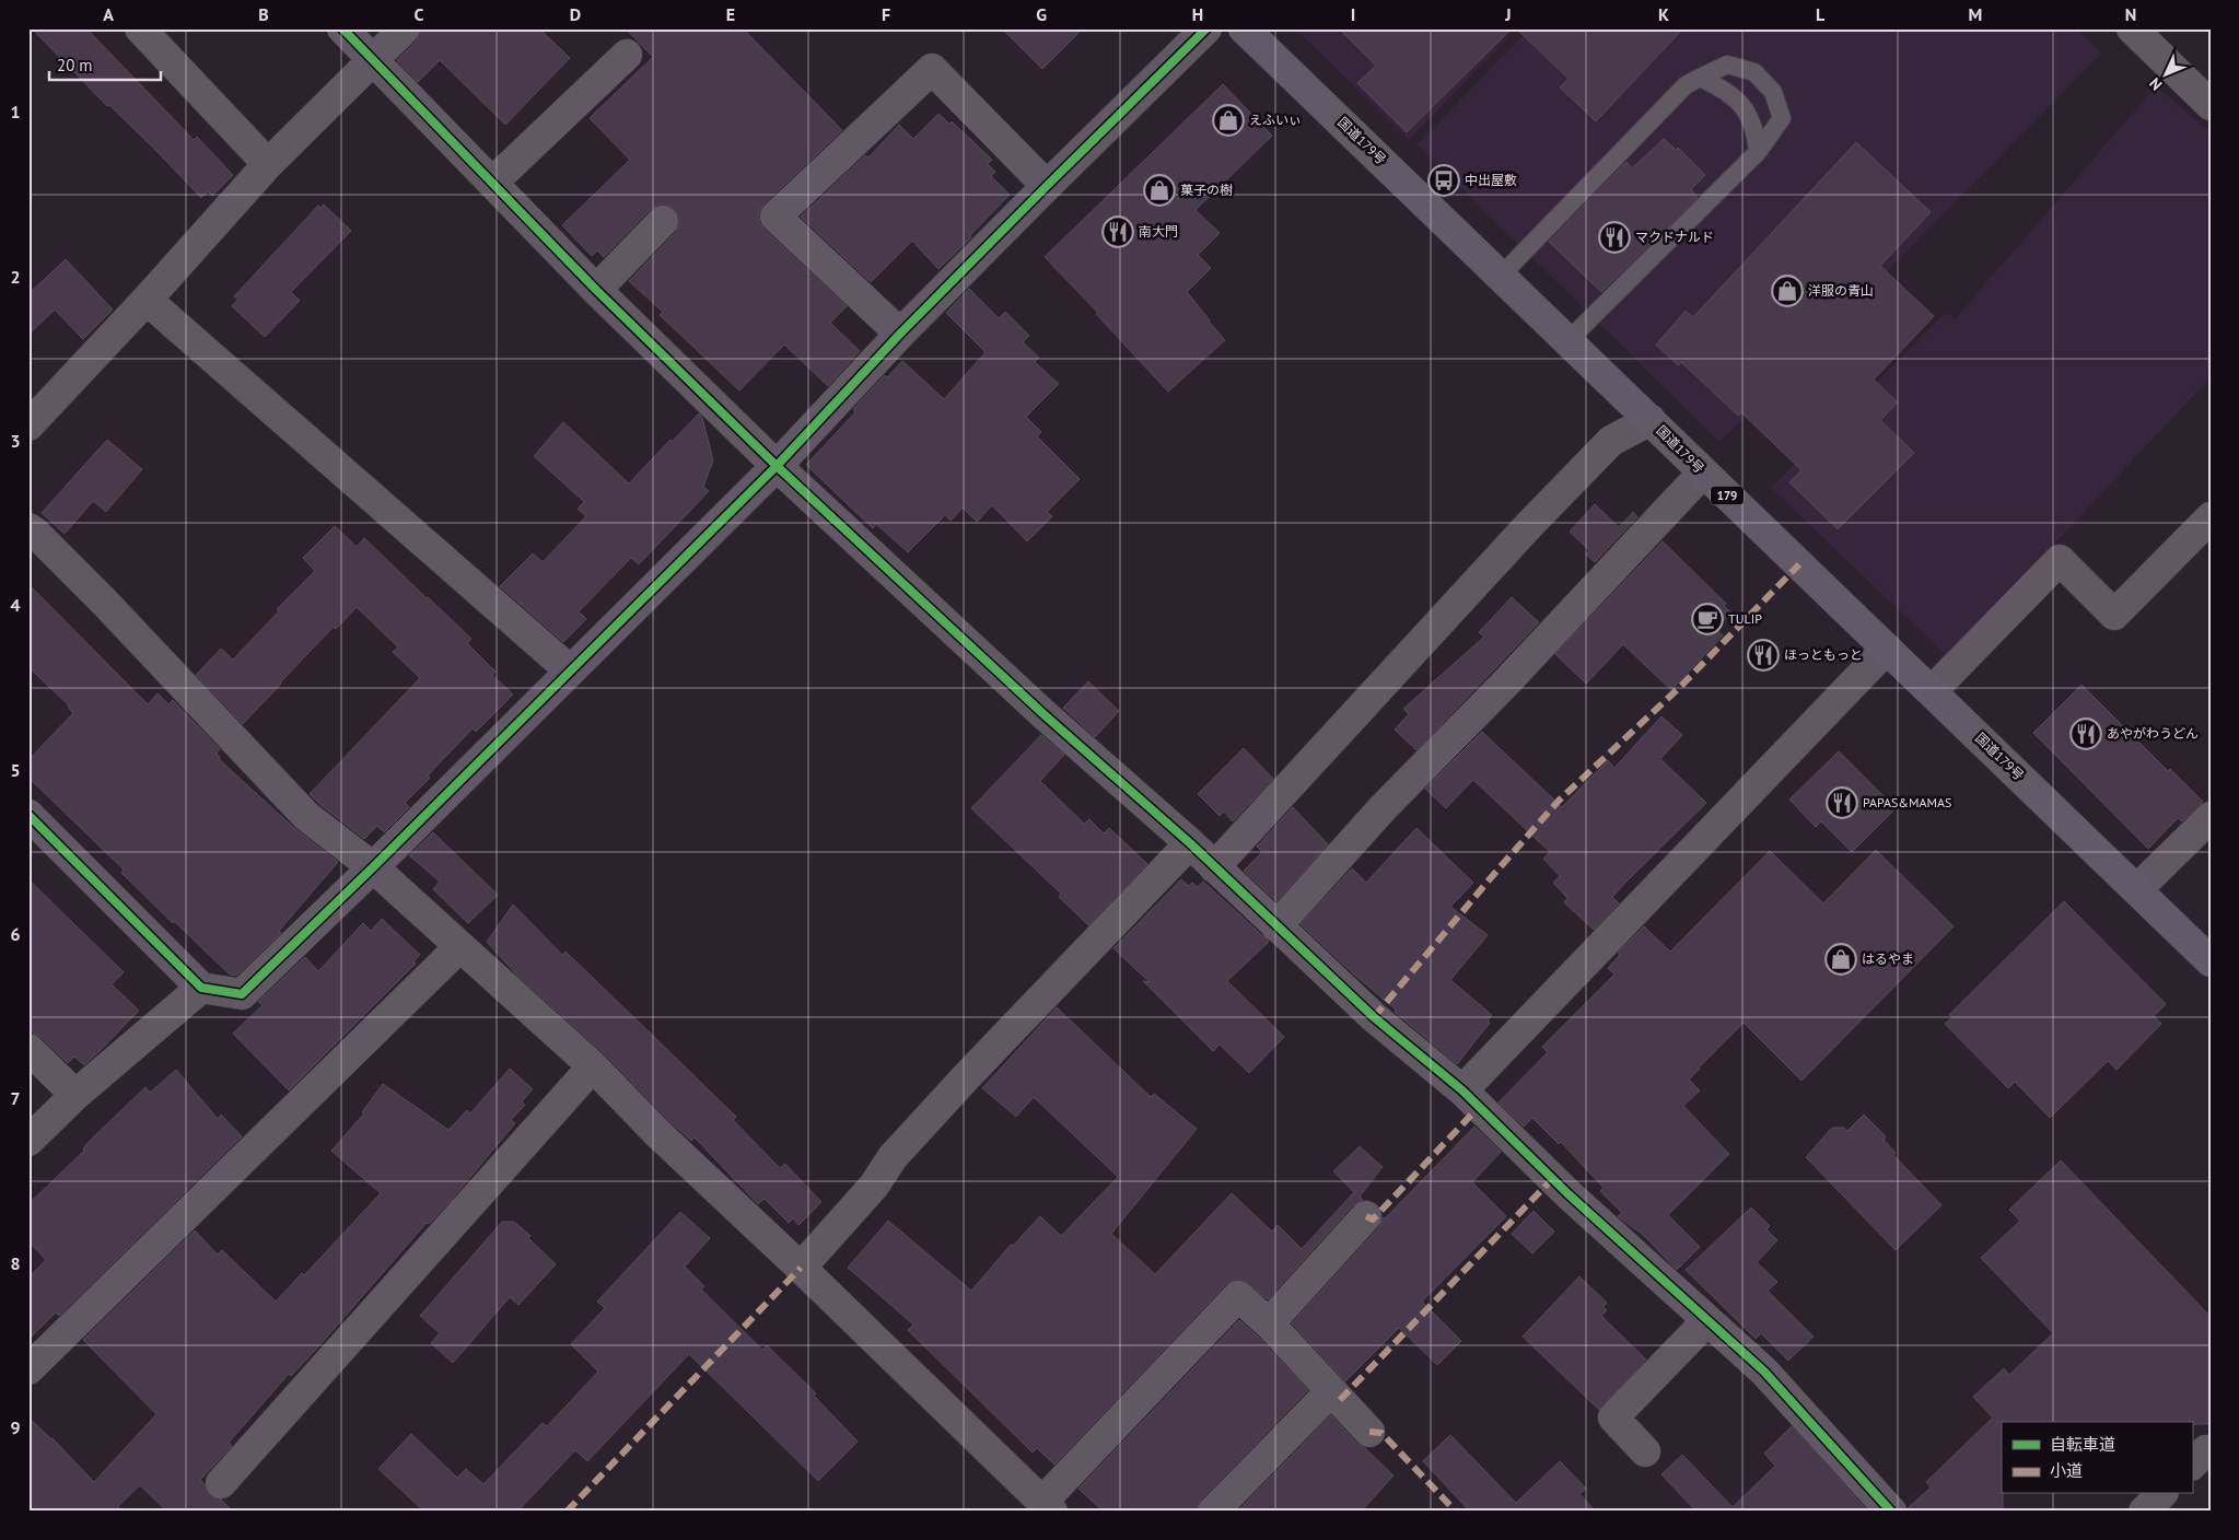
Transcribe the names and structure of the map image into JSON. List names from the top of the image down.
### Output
{
  "streets": {
    "highway": ["国道179号", "179"]
  },
  "places": {
    "shop": [
      "えふいぃ",
      "菓子の樹",
      "洋服の青山",
      "はるやま"
    ],
    "bus stop": ["中出屋敷"],
    "restaurant": [
      "南大門",
      "マクドナルド",
      "ほっともっと",
      "あやがわうどん",
      "PAPAS&MAMAS"
    ],
    "cafe": ["TULIP"]
  },
  "legend": ["自転車道", "小道"],
  "scale_bar": "20 m",
  "north": "bottom left",
  "grid": {
    "columns": [
      "A",
      "B",
      "C",
      "D",
      "E",
      "F",
      "G",
      "H",
      "I",
      "J",
      "K",
      "L",
      "M",
      "N"
    ],
    "rows": [
      "1",
      "2",
      "3",
      "4",
      "5",
      "6",
      "7",
      "8",
      "9"
    ]
  }
}
